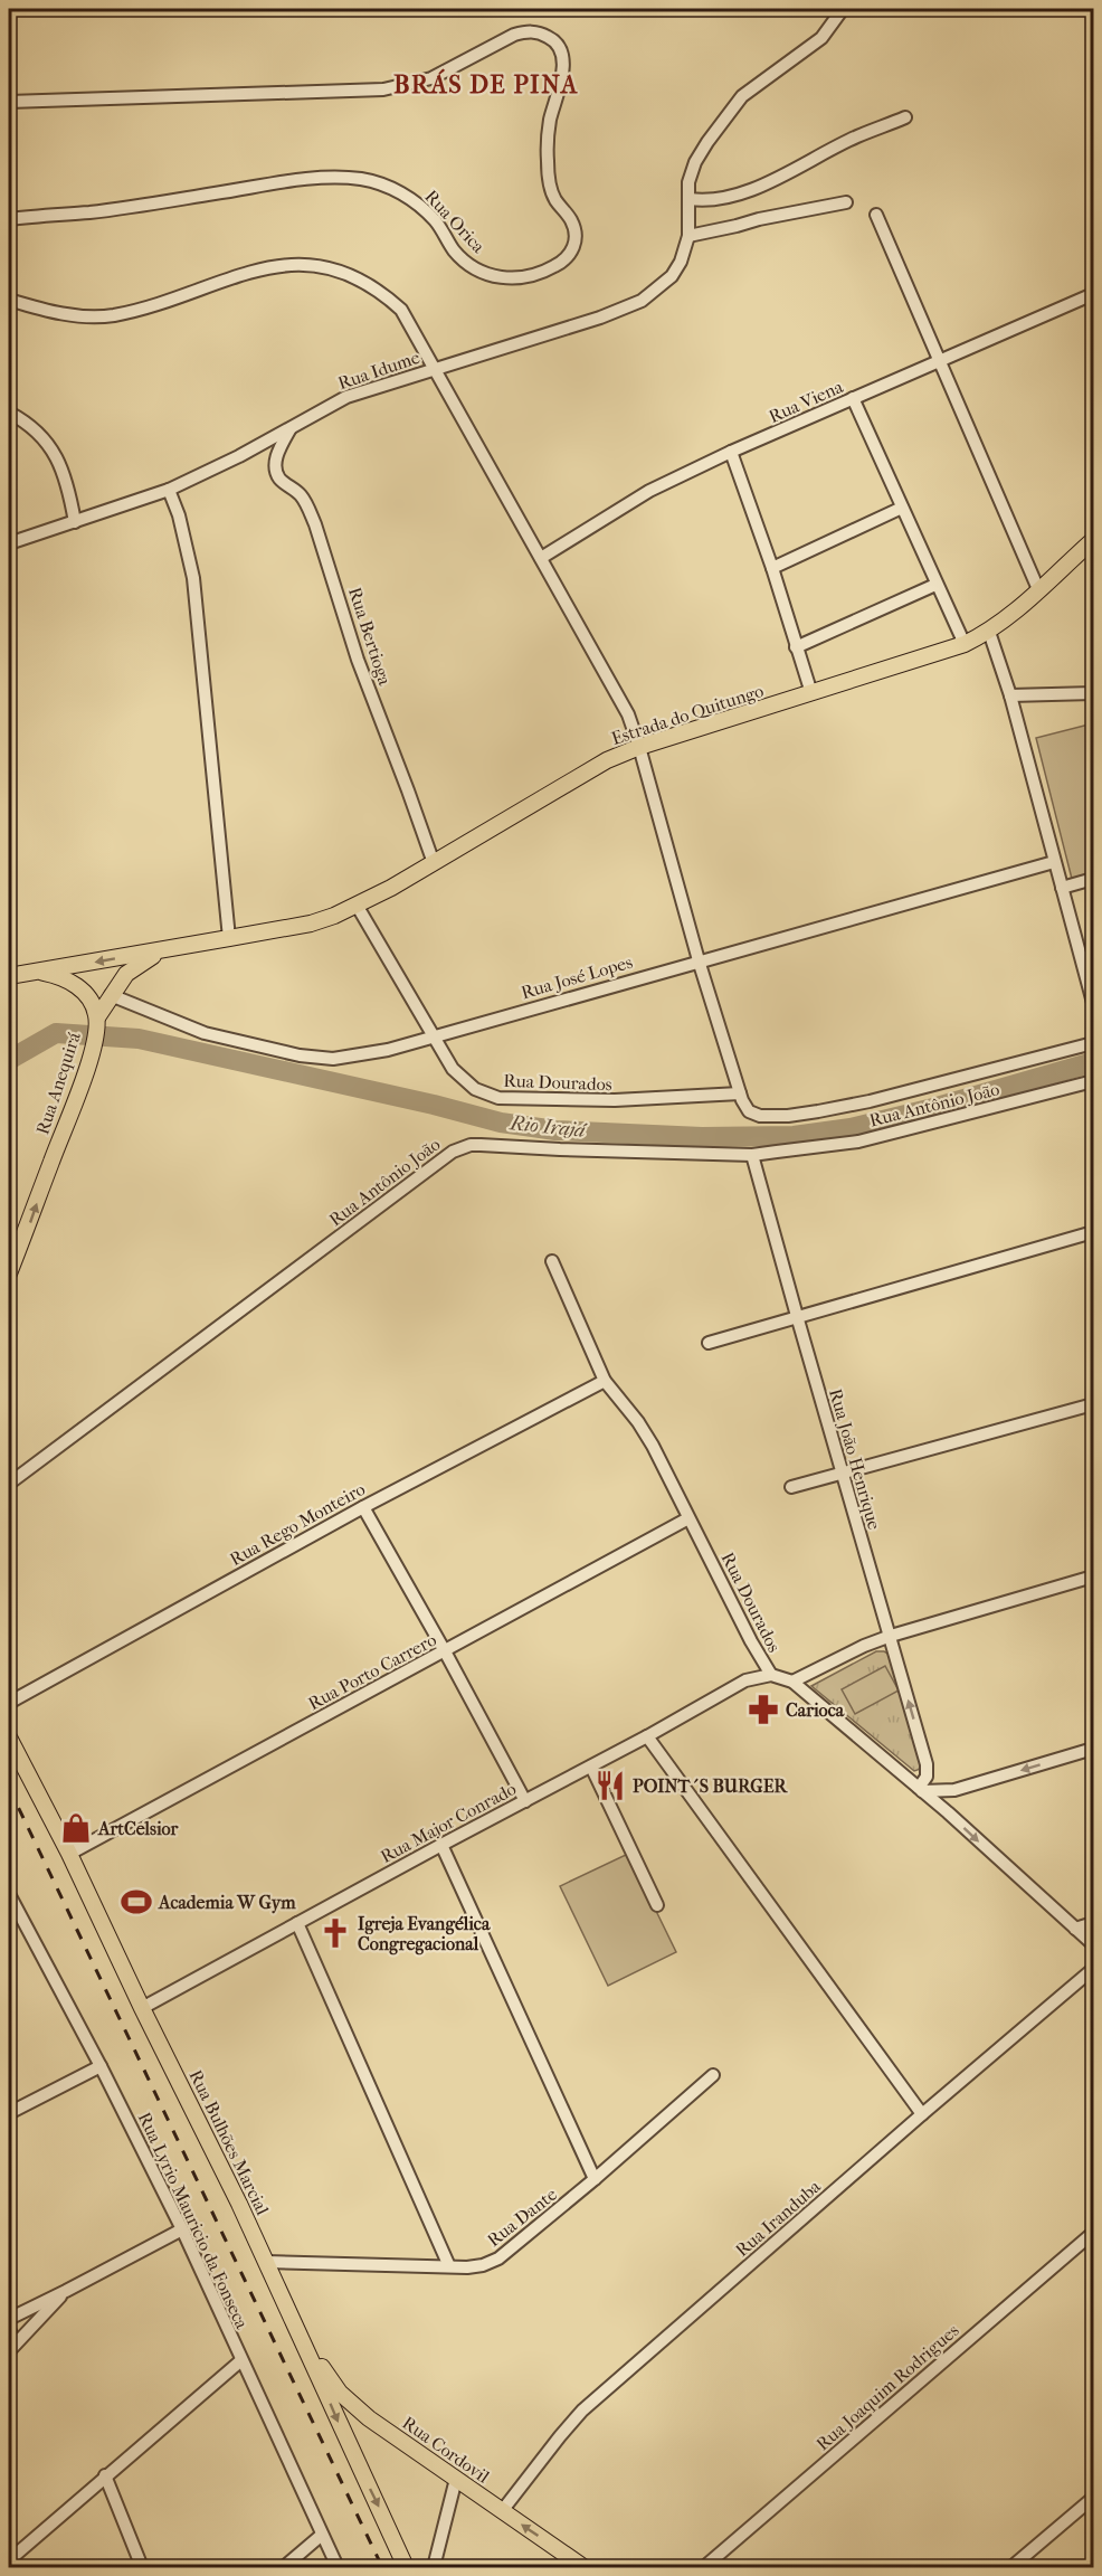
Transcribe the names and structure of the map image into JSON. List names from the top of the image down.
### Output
{
  "streets": {
    "main road": [
      "Estrada do Quitungo",
      "Rua Anequirá",
      "Rua Bulhões Marcial",
      "Rua Cordovil"
    ],
    "street": [
      "Rua Orica",
      "Rua Idume",
      "Rua Viena",
      "Rua Bertioga",
      "Rua José Lopes",
      "Rua Dourados",
      "Rua Antônio João",
      "Rua João Henrique",
      "Rua Rego Monteiro",
      "Rua Porto Carrero",
      "Rua Major Conrado",
      "Rua Dante",
      "Rua Iranduba",
      "Rua Lyrio Mauricio da Fonseca",
      "Rua Joaquim Rodrigues"
    ]
  },
  "crossings": [
    ["Rua Idume", "Rua Bertioga"],
    ["Rua Bertioga", "Estrada do Quitungo"],
    ["Estrada do Quitungo", "Rua José Lopes"],
    ["Estrada do Quitungo", "Rua Dourados"],
    ["Estrada do Quitungo", "Rua Anequirá"],
    ["Rua José Lopes", "Rua Dourados"],
    ["Rua Dourados", "Rua Antônio João"],
    ["Rua Dourados", "Rua Rego Monteiro"],
    ["Rua Dourados", "Rua Porto Carrero"],
    ["Rua Dourados", "Rua Major Conrado"],
    ["Rua Antônio João", "Rua João Henrique"],
    ["Rua Porto Carrero", "Rua Bulhões Marcial"],
    ["Rua Major Conrado", "Rua Bulhões Marcial"],
    ["Rua Bulhões Marcial", "Rua Dante"],
    ["Rua Bulhões Marcial", "Rua Cordovil"],
    ["Rua Iranduba", "Rua Cordovil"]
  ],
  "one_way": ["Rua Anequirá"],
  "districts": ["BRÁS DE PINA"],
  "water": ["Rio Irajá"],
  "places": {
    "pharmacy": ["Carioca"],
    "restaurant": ["POINT´S BURGER"],
    "shop": ["ArtCelsior"],
    "sports": ["Academia W Gym"],
    "church": ["Igreja Evangélica Congregacional"]
  }
}
